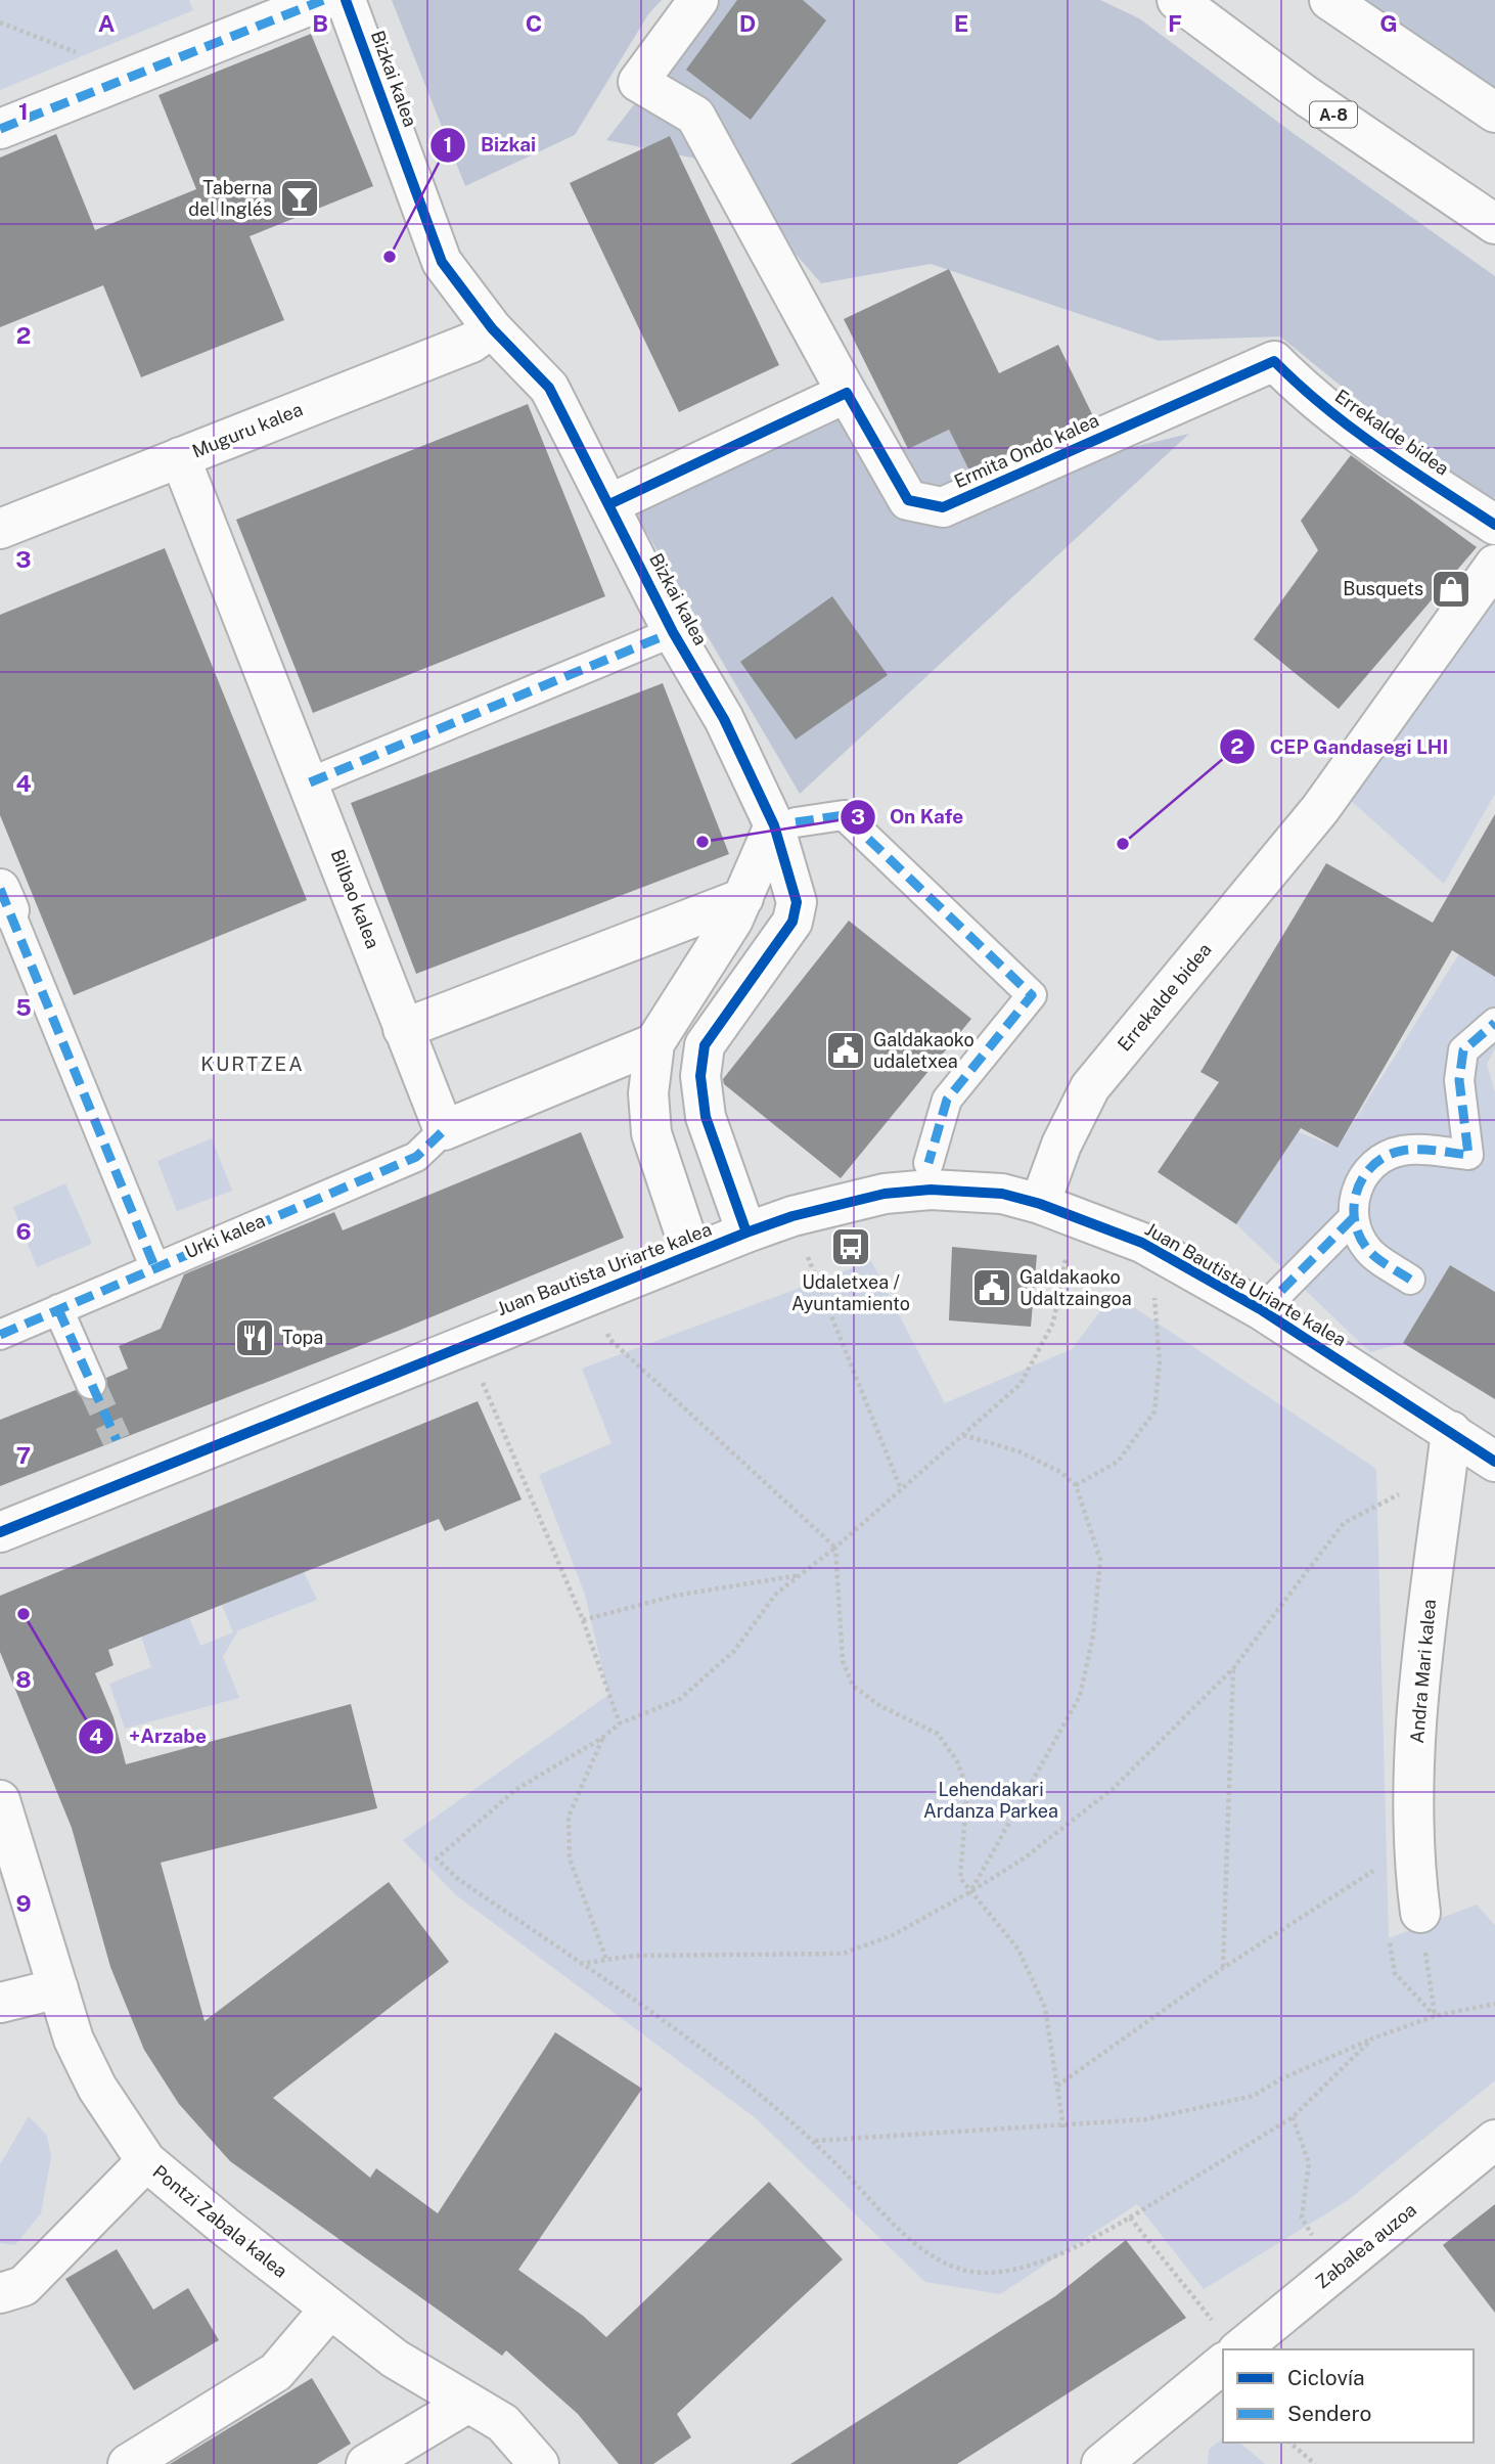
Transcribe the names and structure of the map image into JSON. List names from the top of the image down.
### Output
{
  "streets": {
    "main road": [
      "Bizkai kalea",
      "A-8",
      "Muguru kalea",
      "Errekalde bidea",
      "Ermita Ondo kalea",
      "Bilbao kalea",
      "Juan Bautista Uriarte kalea",
      "Andra Mari kalea",
      "Pontzi Zabala kalea",
      "Zabalea auzoa"
    ],
    "street": ["Urki kalea"]
  },
  "crossings": [
    ["Bizkai kalea", "Muguru kalea"],
    ["Bizkai kalea", "Juan Bautista Uriarte kalea"],
    ["Muguru kalea", "Bilbao kalea"],
    ["Errekalde bidea", "Ermita Ondo kalea"],
    ["Errekalde bidea", "Juan Bautista Uriarte kalea"],
    ["Bilbao kalea", "Urki kalea"],
    ["Juan Bautista Uriarte kalea", "Andra Mari kalea"]
  ],
  "districts": ["KURTZEA"],
  "parks": ["Lehendakari Ardanza Parkea"],
  "places": {
    "bar": ["Taberna del Inglés"],
    "other": [
      "Bizkai",
      "On Kafe",
      "CEP Gandasegi LHI",
      "+Arzabe"
    ],
    "shop": ["Busquets"],
    "public building": ["Galdakaoko udaletxea", "Galdakaoko Udaltzaingoa"],
    "bus stop": ["Udaletxea / Ayuntamiento"],
    "restaurant": ["Topa"]
  },
  "legend": ["Ciclovía", "Sendero"],
  "grid": {
    "columns": [
      "A",
      "B",
      "C",
      "D",
      "E",
      "F",
      "G"
    ],
    "rows": [
      "1",
      "2",
      "3",
      "4",
      "5",
      "6",
      "7",
      "8",
      "9"
    ]
  }
}
